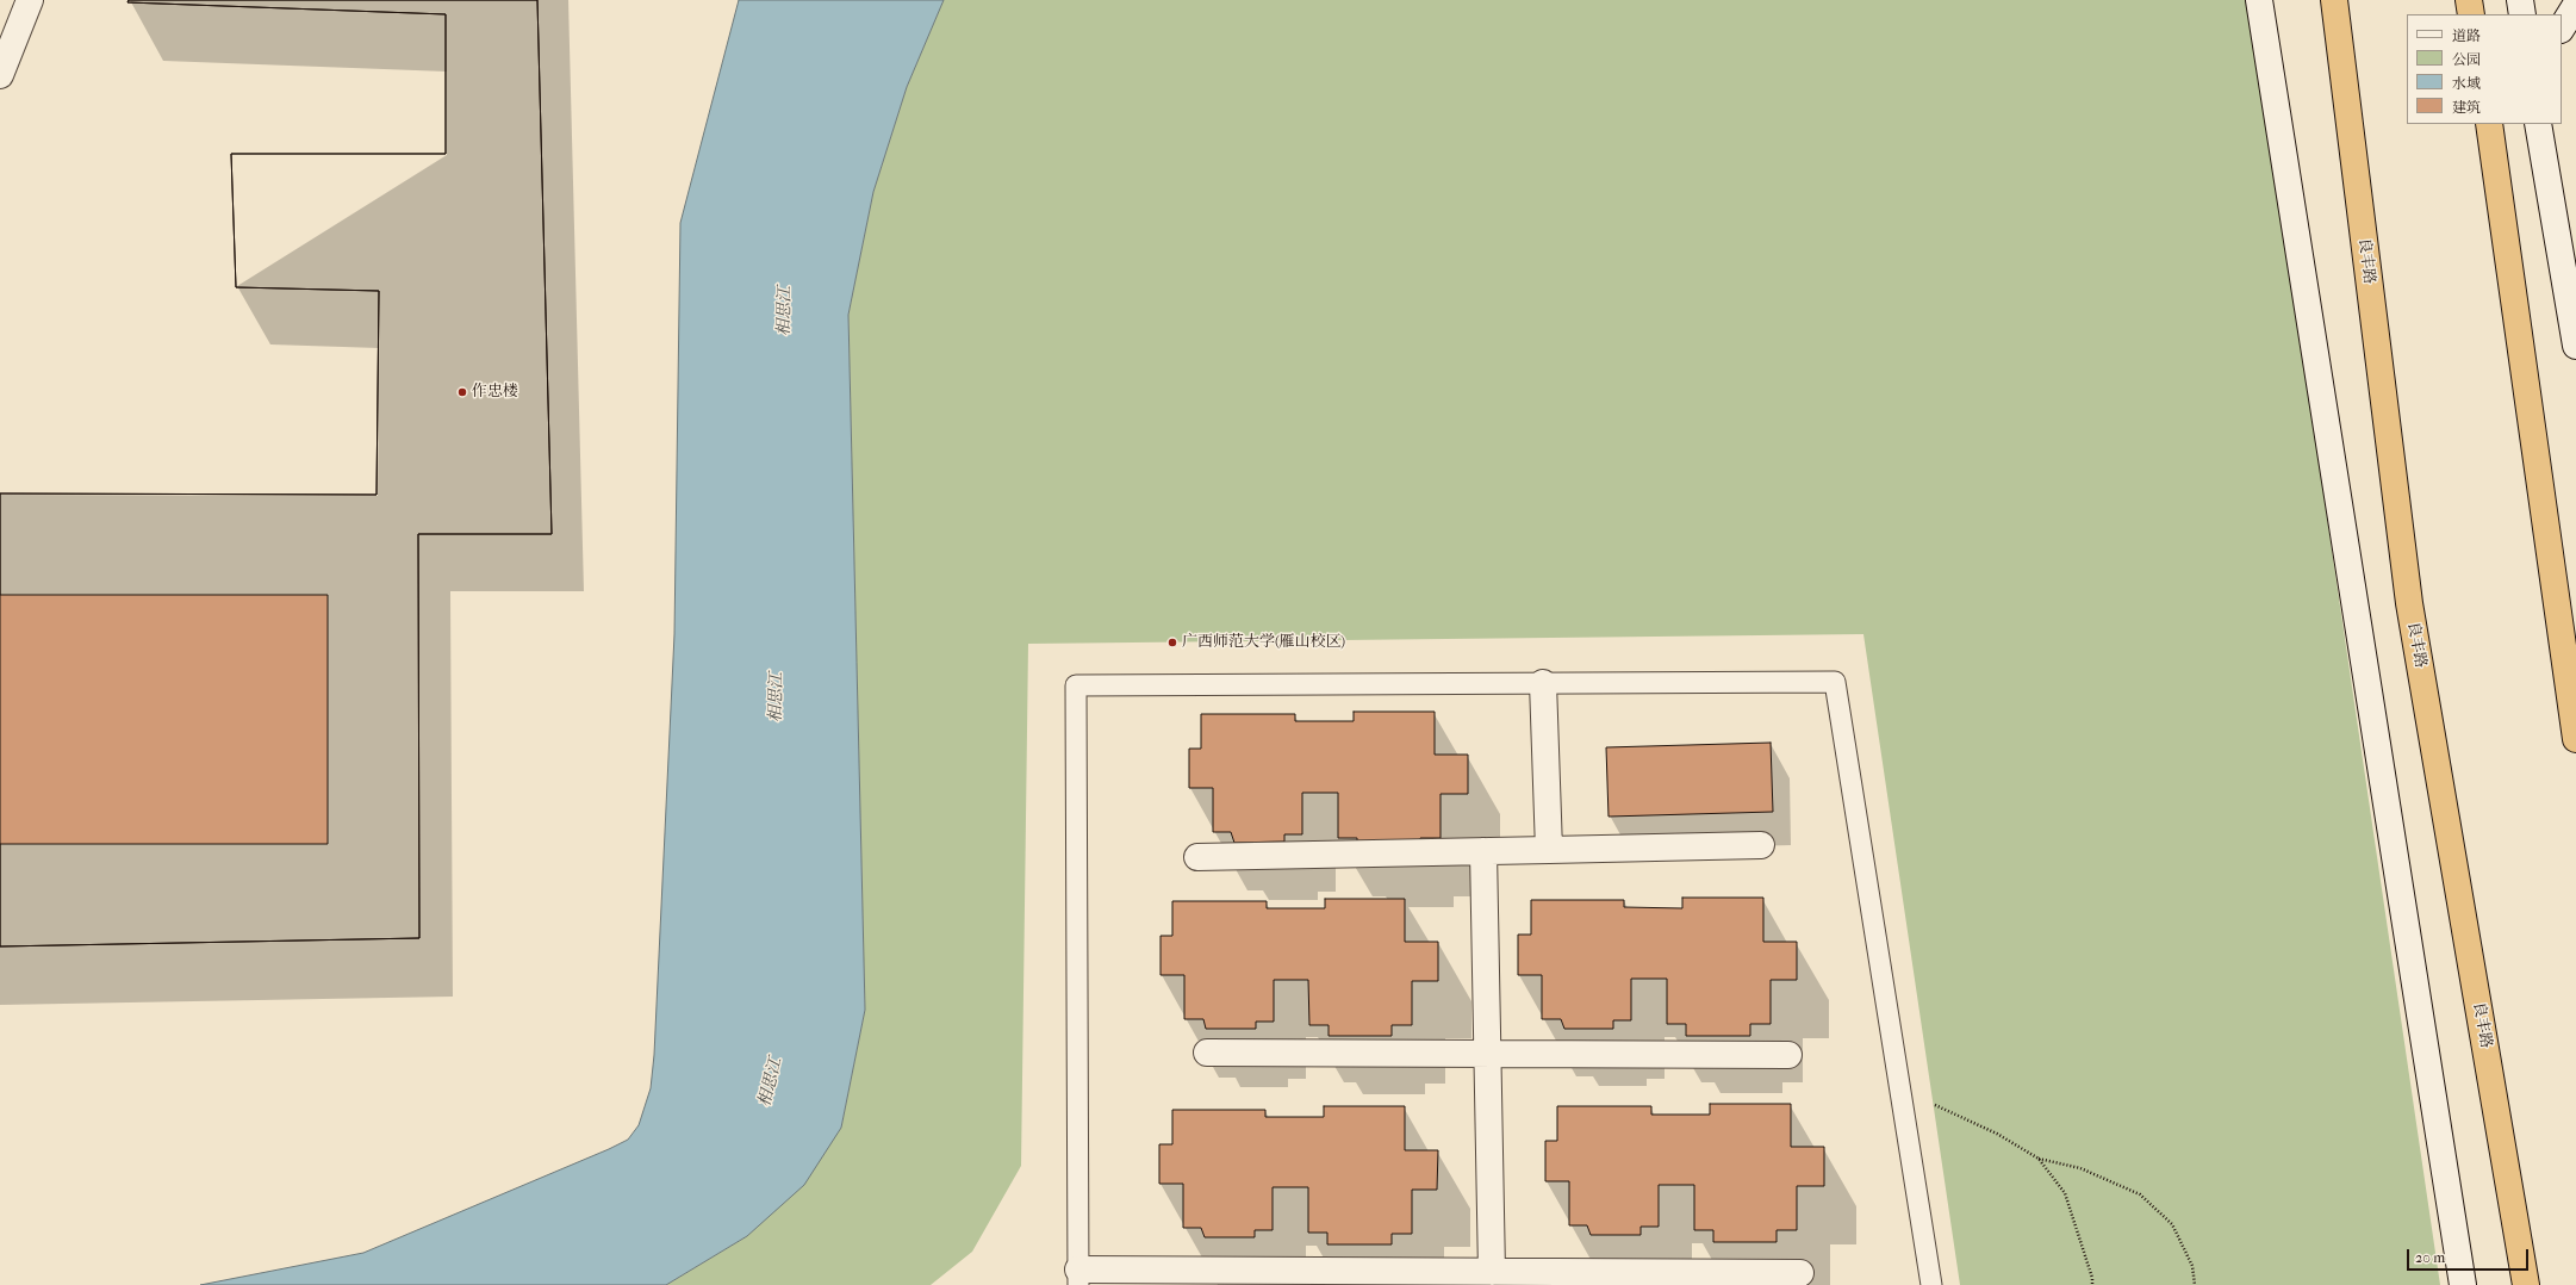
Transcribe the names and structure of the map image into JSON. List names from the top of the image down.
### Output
{
  "streets": {
    "highway": ["良丰路"]
  },
  "water": ["相思江"],
  "places": ["作忠楼", "广西师范大学(雁山校区)"],
  "legend": [
    "道路",
    "公园",
    "水域",
    "建筑"
  ],
  "scale_bar": "20 m"
}
